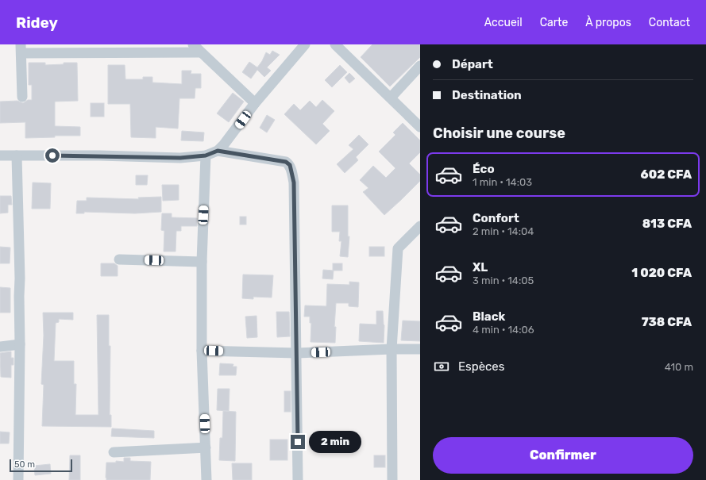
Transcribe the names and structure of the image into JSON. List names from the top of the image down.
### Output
{
  "scale_bar": "50 m",
  "page": {
    "header": "Ridey",
    "nav": [
      "Accueil",
      "Carte",
      "À propos",
      "Contact"
    ],
    "banner": ["Départ", "Destination"],
    "heading": "Choisir une course",
    "list": [
      {
        "name": "Éco",
        "note": "1 min · 14:03",
        "value": "602 CFA"
      },
      {
        "name": "Confort",
        "note": "2 min · 14:04",
        "value": "813 CFA"
      },
      {
        "name": "XL",
        "note": "3 min · 14:05",
        "value": "1 020 CFA"
      },
      {
        "name": "Black",
        "note": "4 min · 14:06",
        "value": "738 CFA"
      }
    ],
    "pay": ["Espèces", "410 m"],
    "bubble": "2 min",
    "buttons": "Confirmer",
    "scale": "50 m"
  }
}
